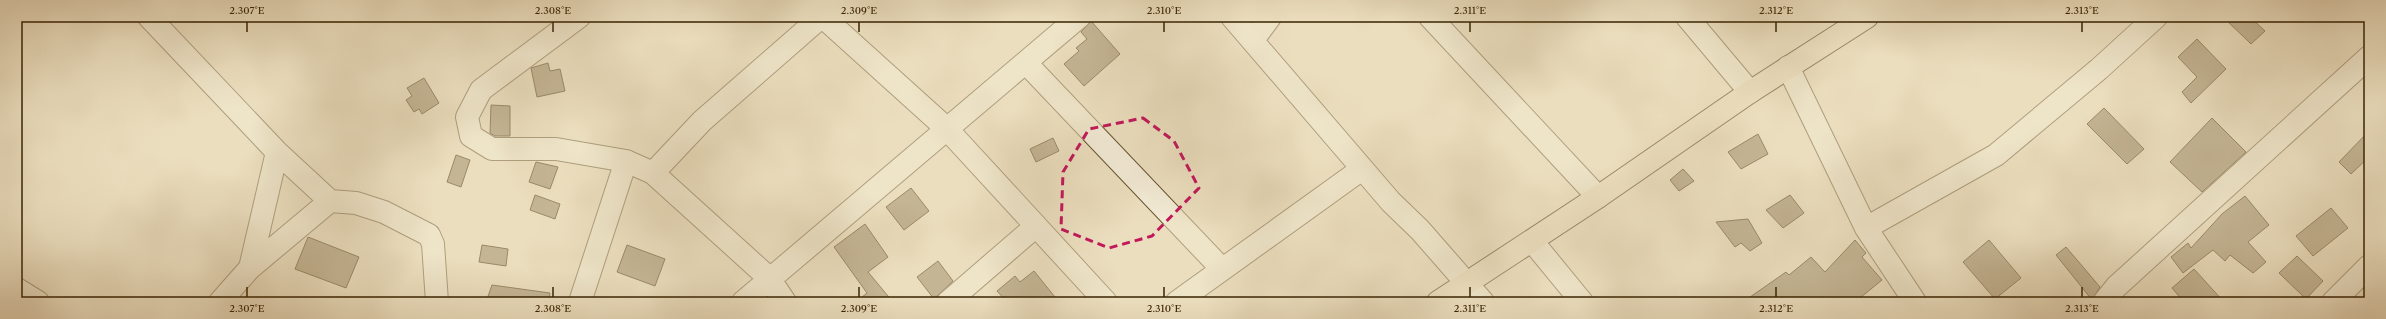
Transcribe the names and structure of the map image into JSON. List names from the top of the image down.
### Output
{
  "coordinates": [
    "2.307°E",
    "2.308°E",
    "2.309°E",
    "2.310°E",
    "2.311°E",
    "2.312°E",
    "2.313°E"
  ]
}
